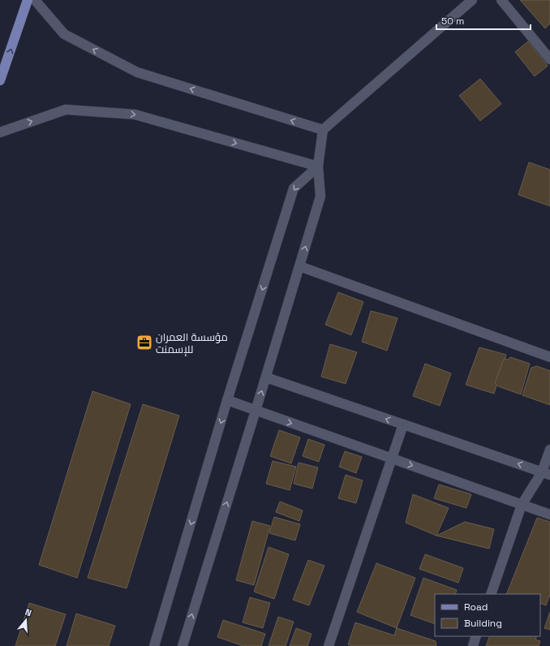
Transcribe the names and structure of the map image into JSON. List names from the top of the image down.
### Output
{
  "places": {
    "office": ["مؤسسة العمران للإسمنت"]
  },
  "legend": ["Road", "Building"],
  "scale_bar": "50 m",
  "north": "top"
}
